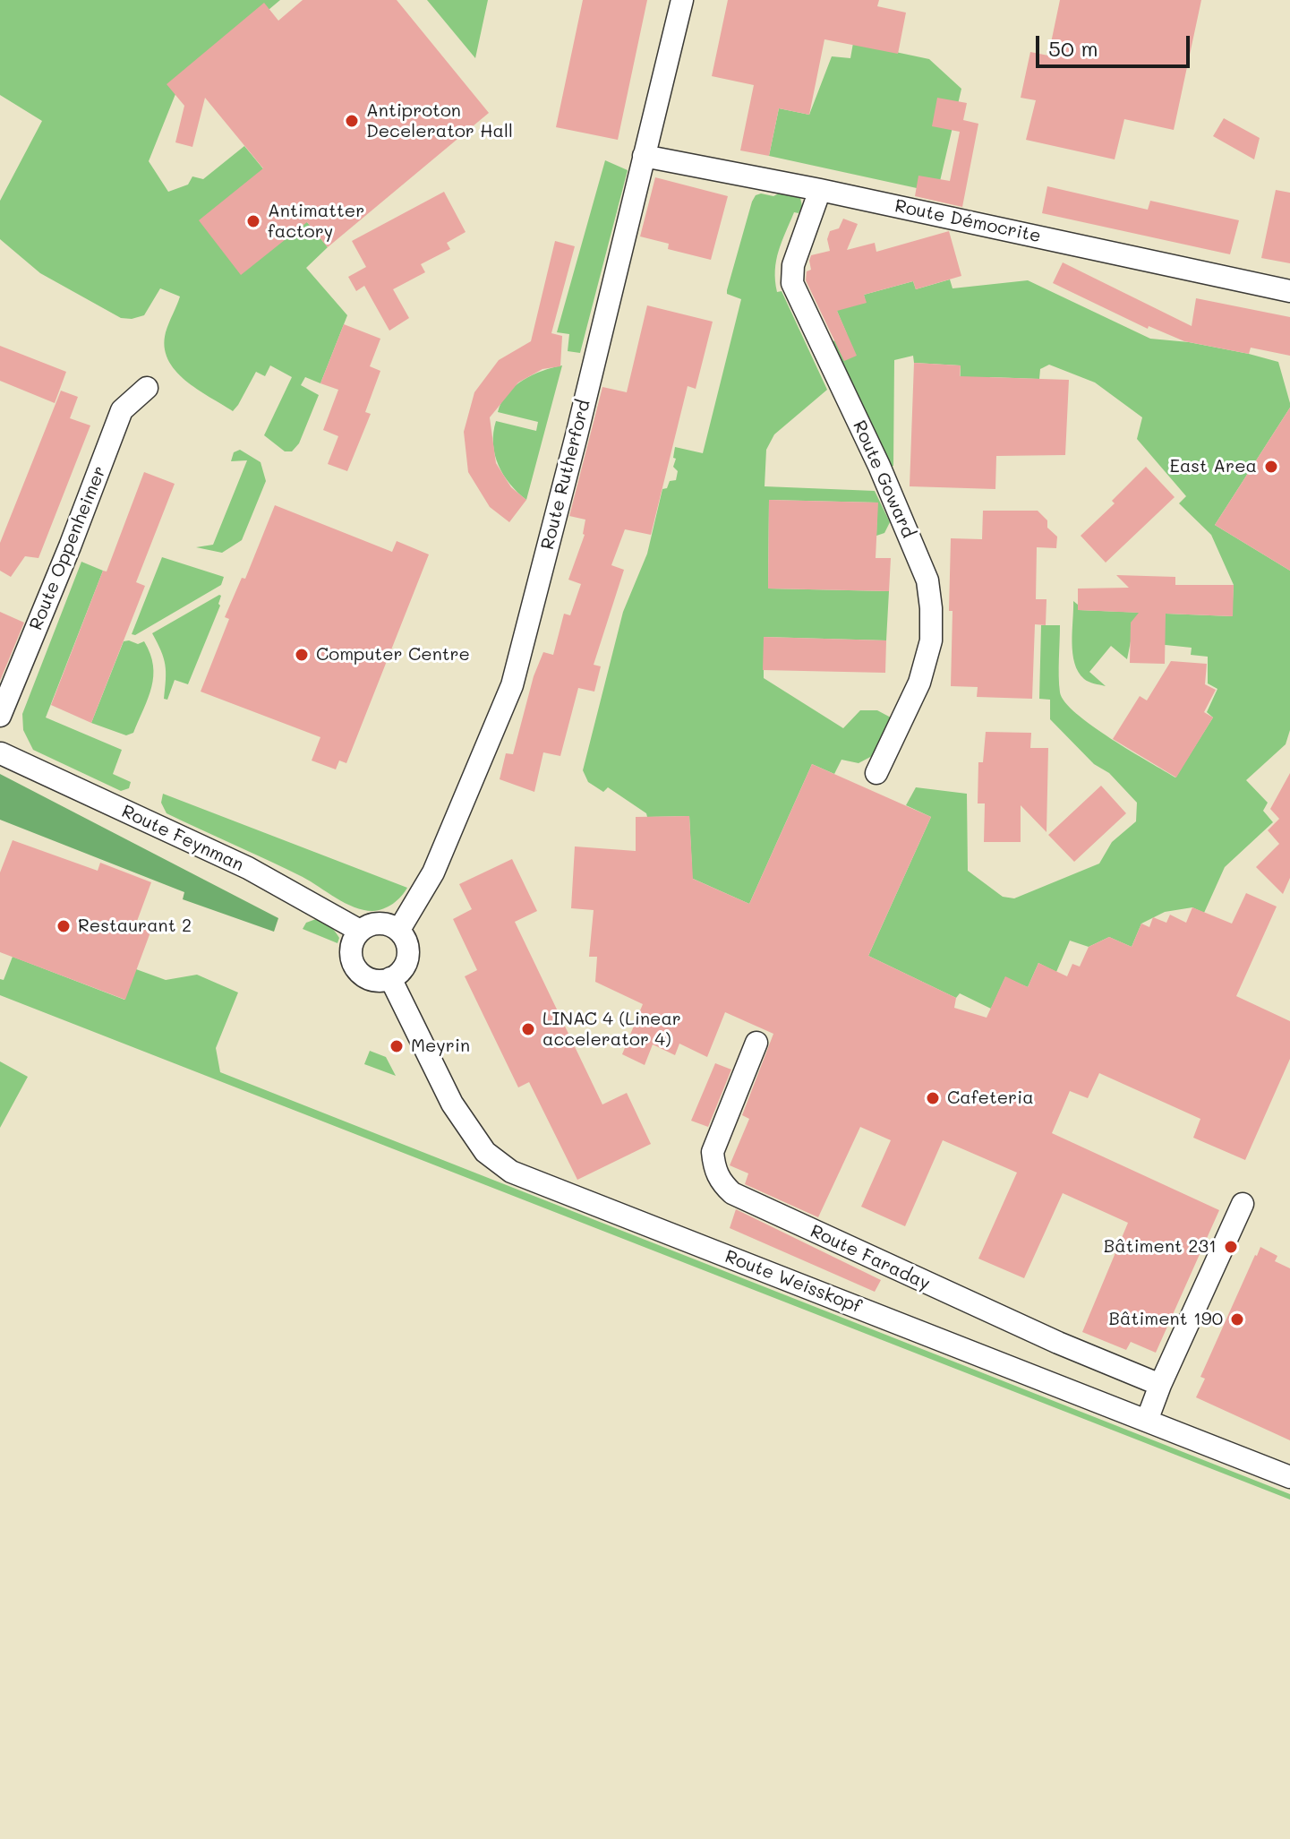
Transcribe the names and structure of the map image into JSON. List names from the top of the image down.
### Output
{
  "streets": {
    "street": [
      "Route Démocrite",
      "Route Rutherford",
      "Route Goward",
      "Route Oppenheimer",
      "Route Feynman",
      "Route Faraday",
      "Route Weisskopf"
    ]
  },
  "crossings": [
    ["Route Démocrite", "Route Rutherford"],
    ["Route Démocrite", "Route Goward"],
    ["Route Rutherford", "Route Feynman"],
    ["Route Rutherford", "Route Weisskopf"],
    ["Route Feynman", "Route Weisskopf"]
  ],
  "places": [
    "Antiproton Decelerator Hall",
    "Antimatter factory",
    "East Area",
    "Computer Centre",
    "Restaurant 2",
    "LINAC 4 (Linear accelerator 4)",
    "Meyrin",
    "Cafeteria",
    "Bâtiment 231",
    "Bâtiment 190"
  ],
  "scale_bar": "50 m"
}
